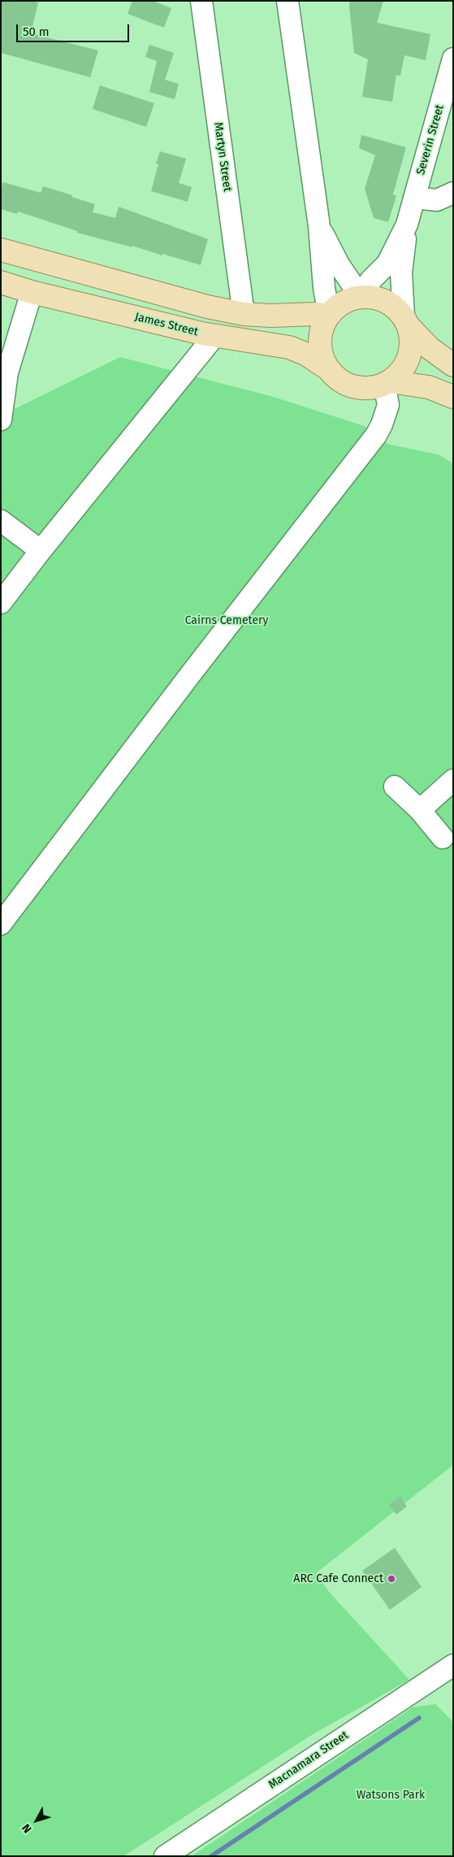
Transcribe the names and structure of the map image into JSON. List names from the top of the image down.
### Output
{
  "streets": {
    "main road": ["James Street"],
    "street": ["Severin Street", "Martyn Street", "Macnamara Street"]
  },
  "crossings": [
    ["Severin Street", "James Street"]
  ],
  "parks": ["Cairns Cemetery", "Watsons Park"],
  "places": ["ARC Cafe Connect"],
  "scale_bar": "50 m",
  "north": "bottom left"
}
